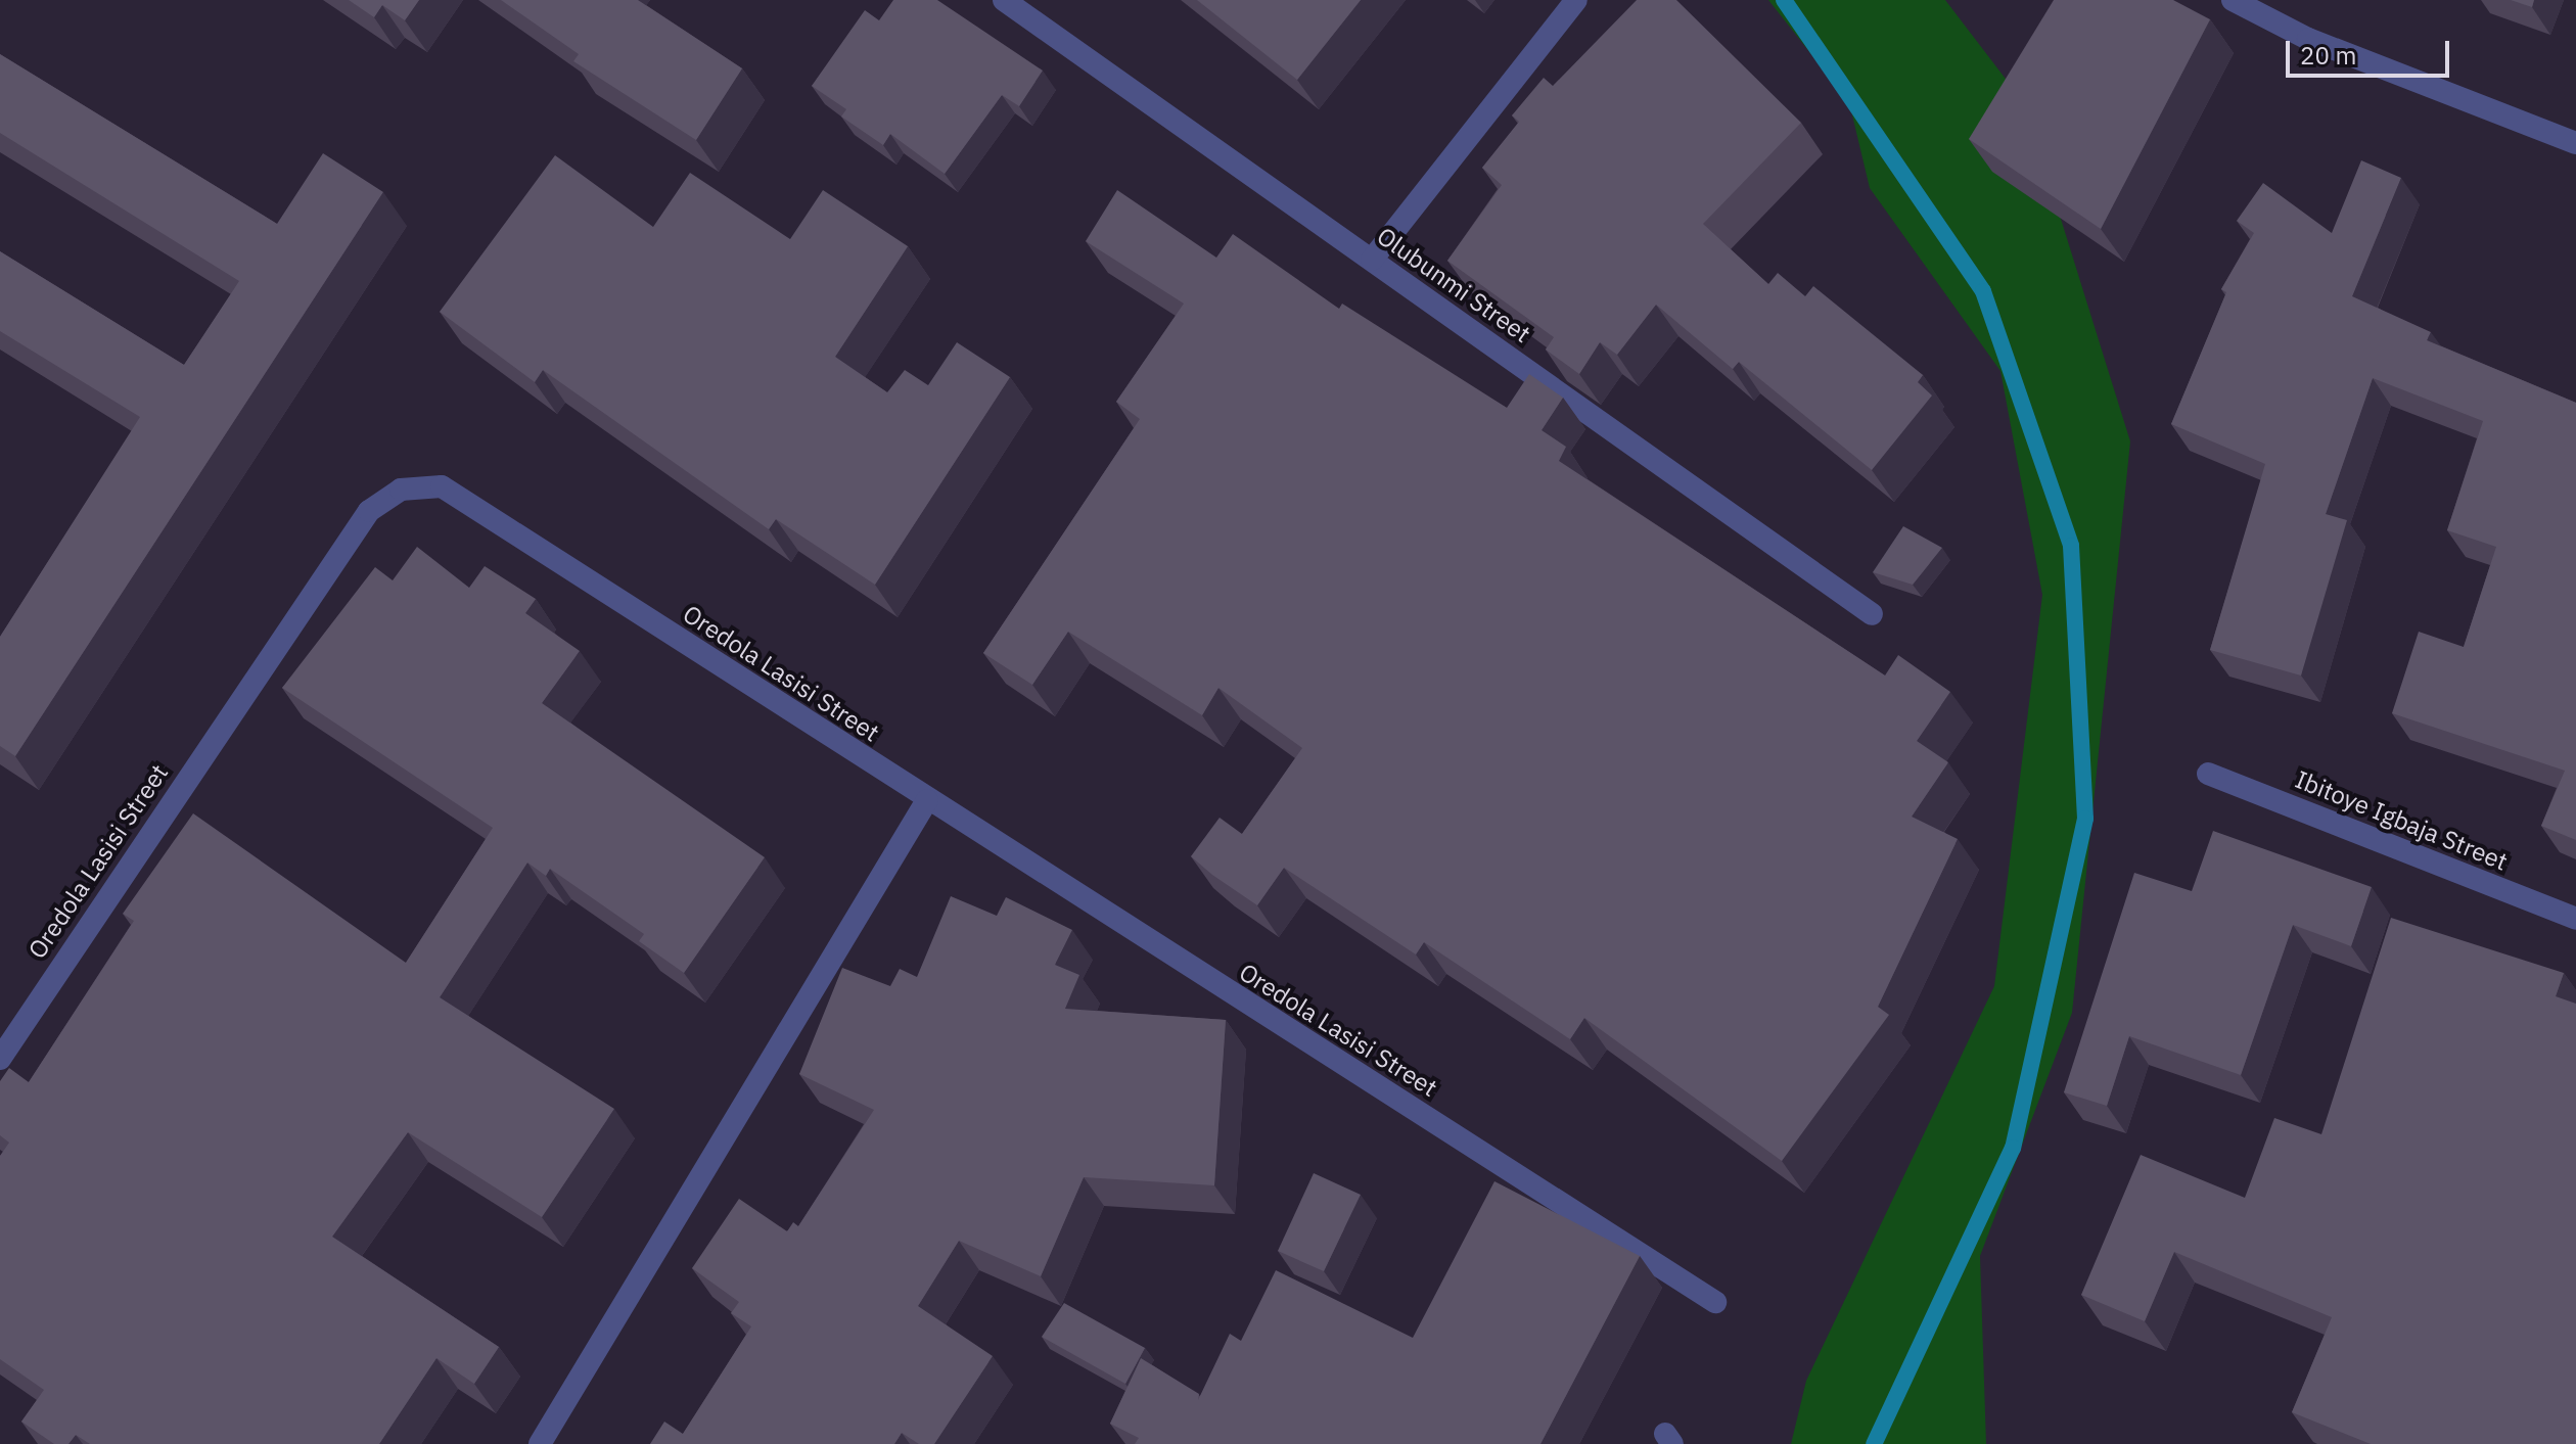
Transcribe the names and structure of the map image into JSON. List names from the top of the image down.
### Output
{
  "streets": {
    "street": ["Olubunmi Street", "Oredola Lasisi Street", "Ibitoye Igbaja Street"]
  },
  "scale_bar": "20 m"
}
